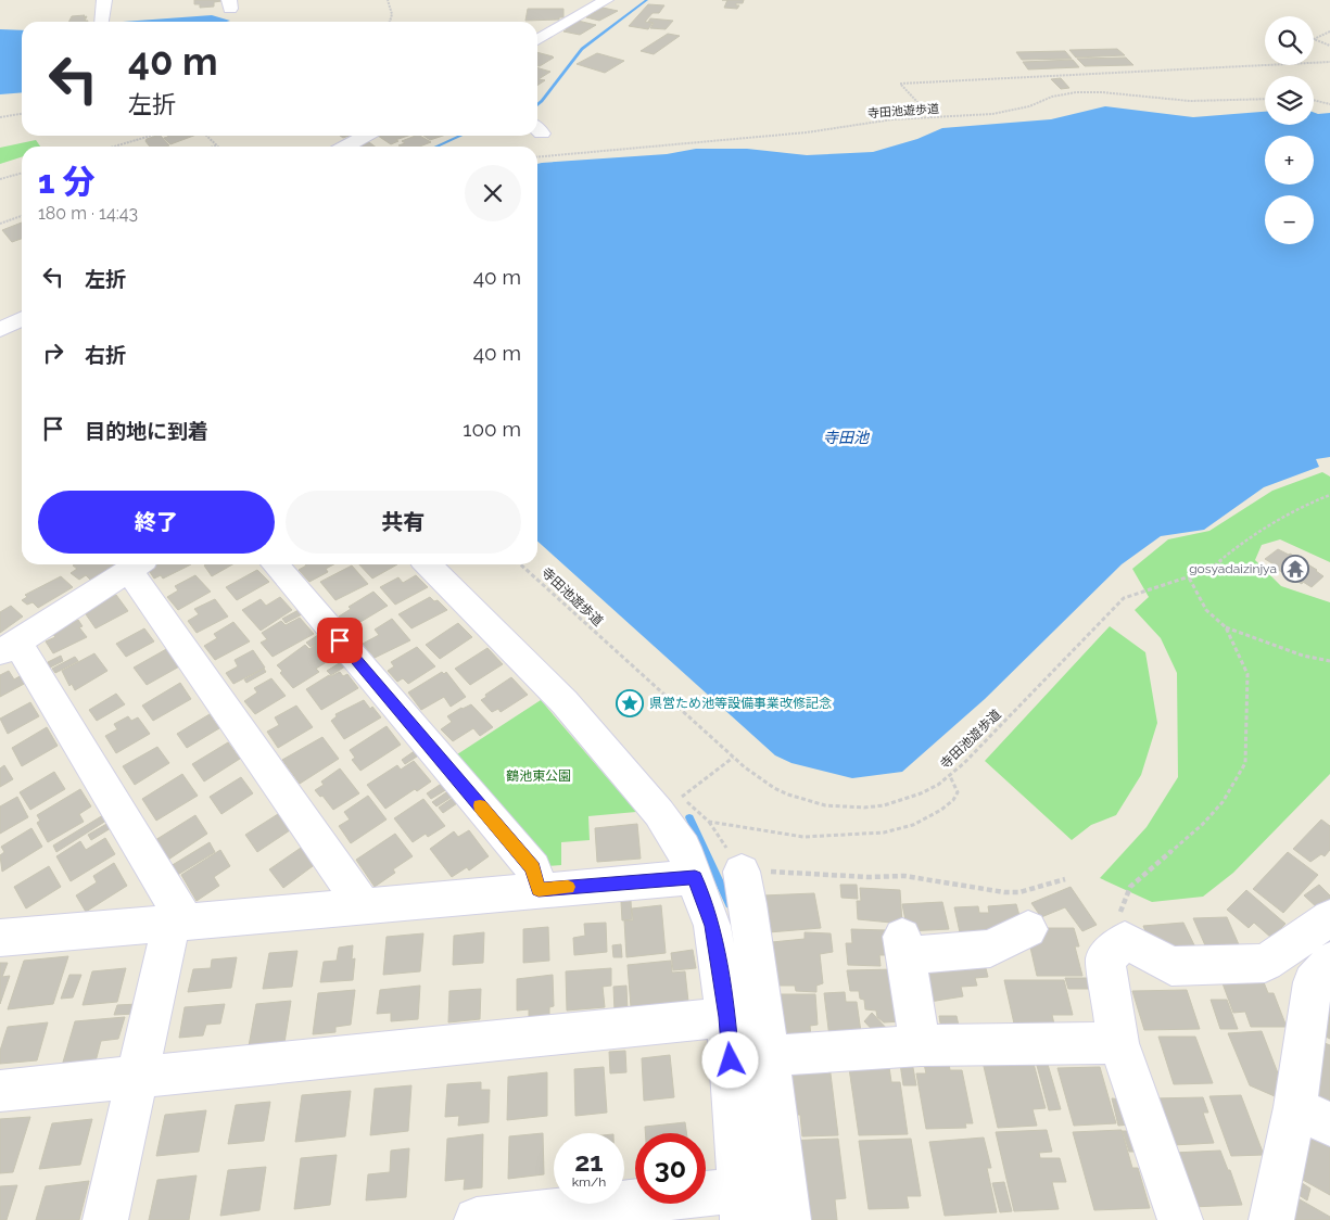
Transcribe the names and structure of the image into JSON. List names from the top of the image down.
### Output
{
  "streets": {
    "path": ["寺田池遊歩道"]
  },
  "water": ["寺田池"],
  "parks": ["鶴池東公園"],
  "places": {
    "temple": ["gosyadaizinjya"],
    "place": ["県営ため池等設備事業改修記念"]
  },
  "page": {
    "map_buttons": ["+", "−"],
    "turn": ["40 m", "左折"],
    "heading": ["1 分", "180 m · 14:43"],
    "list": [
      {
        "name": "左折",
        "value": "40 m"
      },
      {
        "name": "右折",
        "value": "40 m"
      },
      {
        "name": "目的地に到着",
        "value": "100 m"
      }
    ],
    "buttons": ["終了", "共有"],
    "speed": "21 km/h",
    "limit": "30"
  }
}
